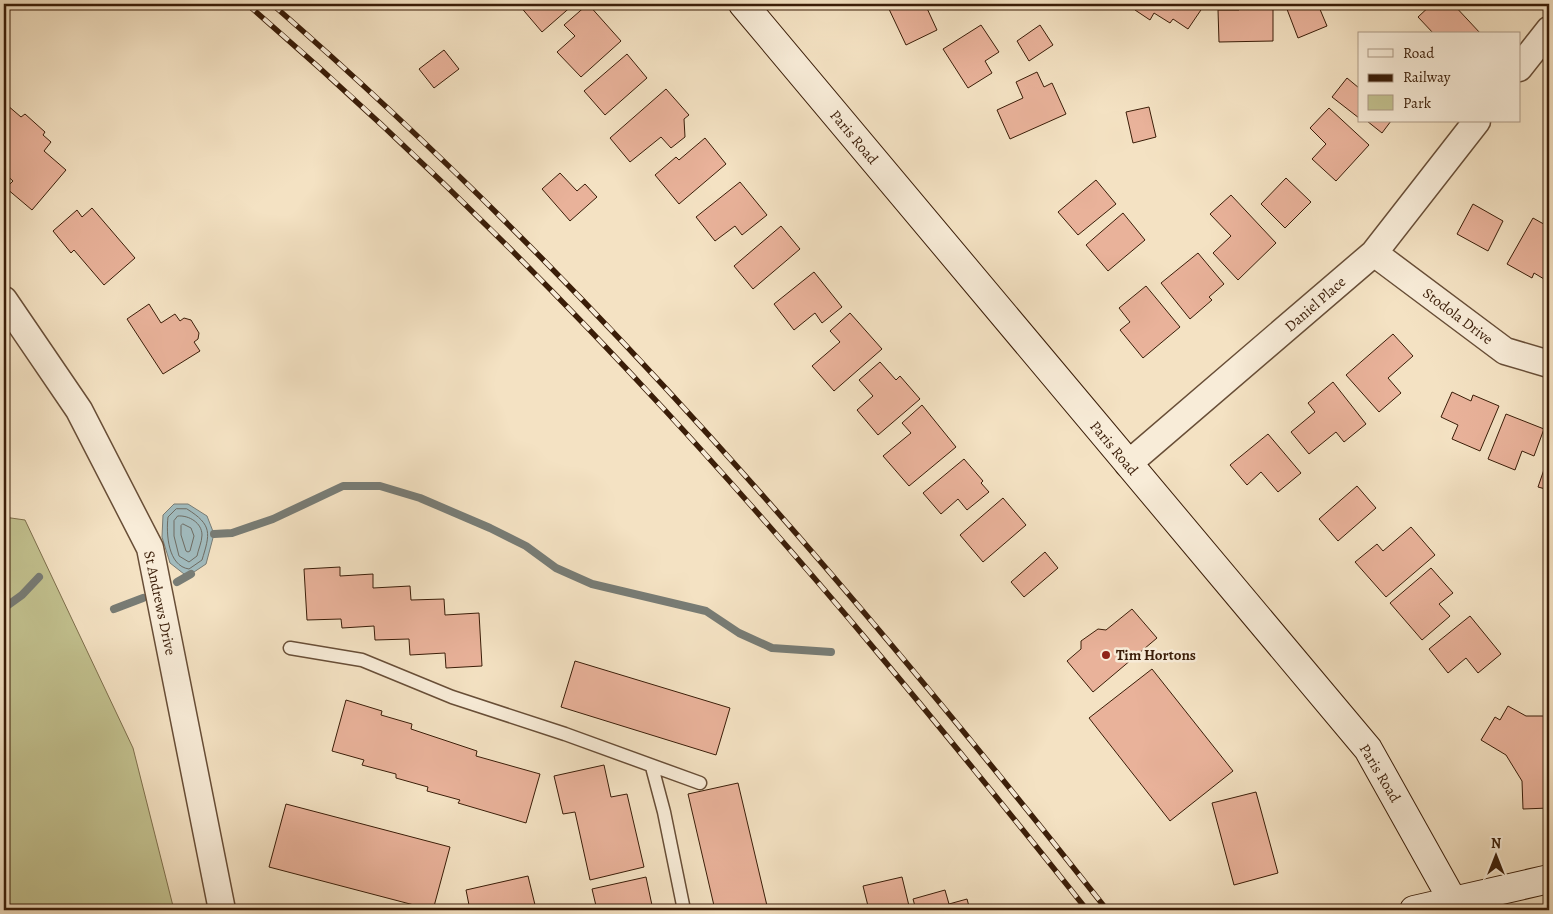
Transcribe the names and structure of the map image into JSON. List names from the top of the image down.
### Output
{
  "streets": {
    "main road": ["Paris Road"],
    "street": ["Daniel Place", "Stodola Drive", "St Andrews Drive"]
  },
  "crossings": [
    ["Paris Road", "Daniel Place"],
    ["Daniel Place", "Stodola Drive"]
  ],
  "places": ["Tim Hortons"],
  "legend": ["Road", "Railway", "Park"],
  "north": "top"
}
